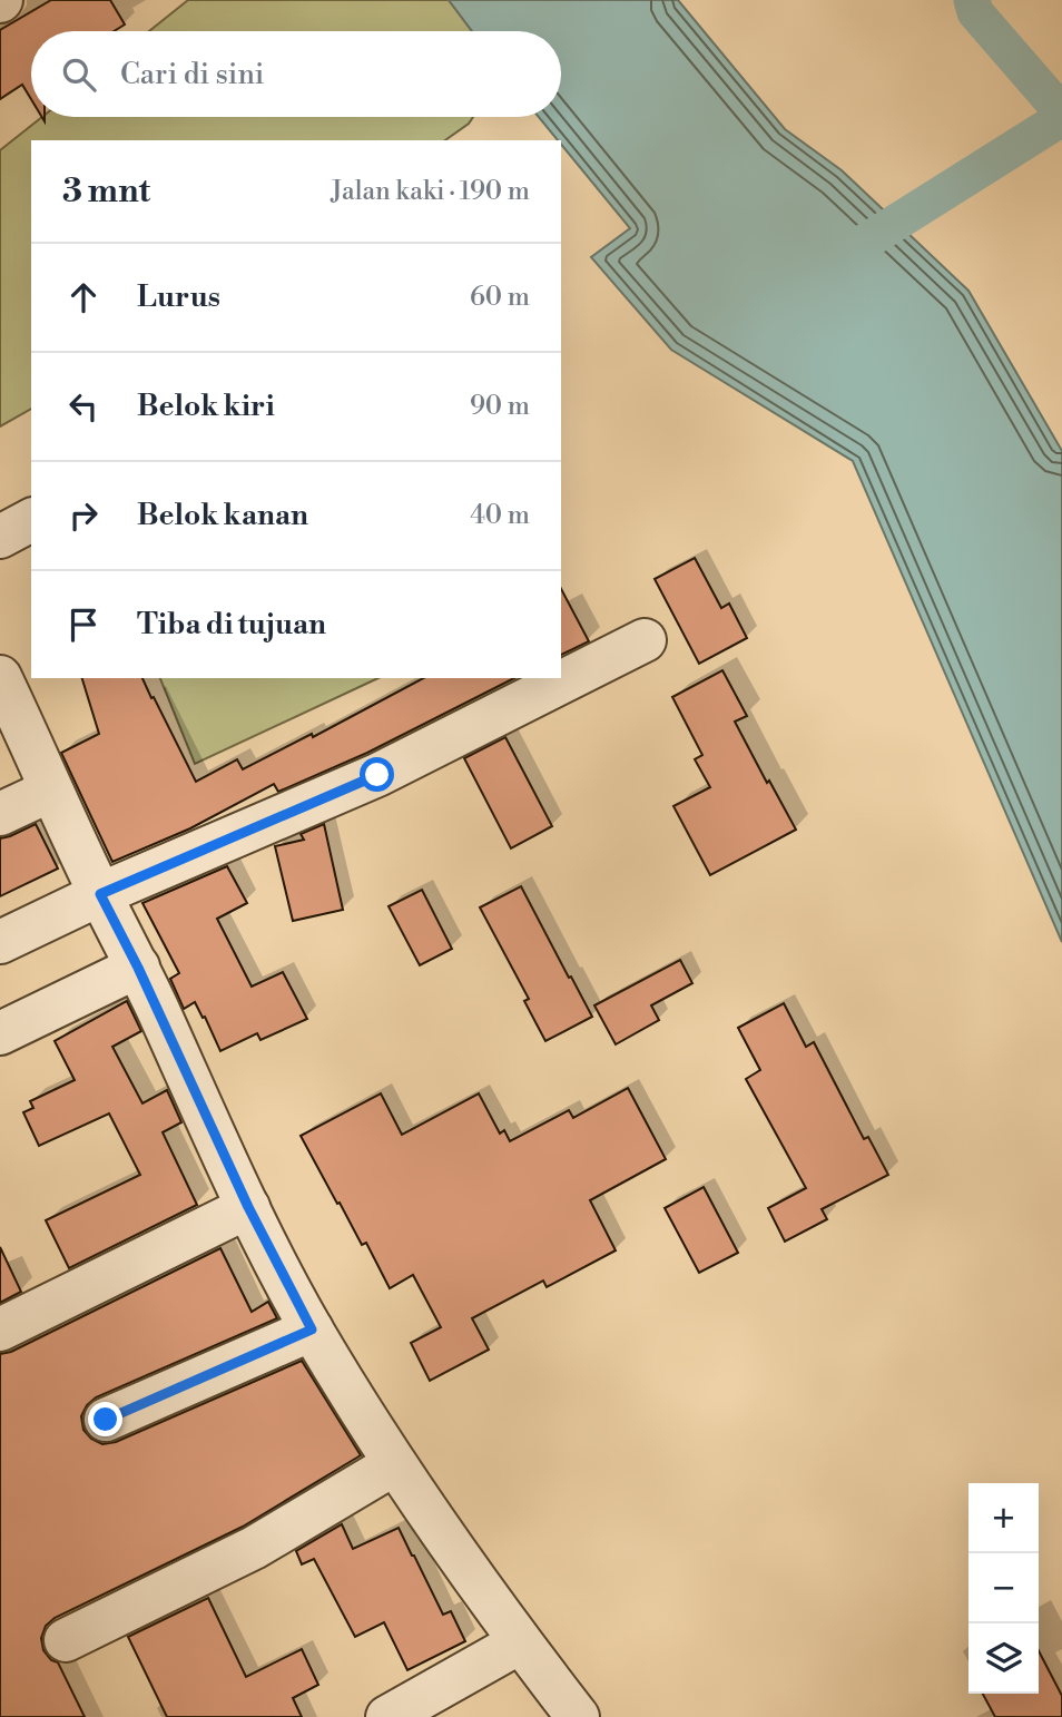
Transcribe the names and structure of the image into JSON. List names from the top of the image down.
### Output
{
  "page": {
    "search": "Cari di sini",
    "heading": ["3 mnt", "Jalan kaki · 190 m"],
    "list": [
      ["Lurus", "60 m"],
      ["Belok kiri", "90 m"],
      ["Belok kanan", "40 m"],
      "Tiba di tujuan"
    ],
    "map_buttons": ["+", "−"]
  }
}
